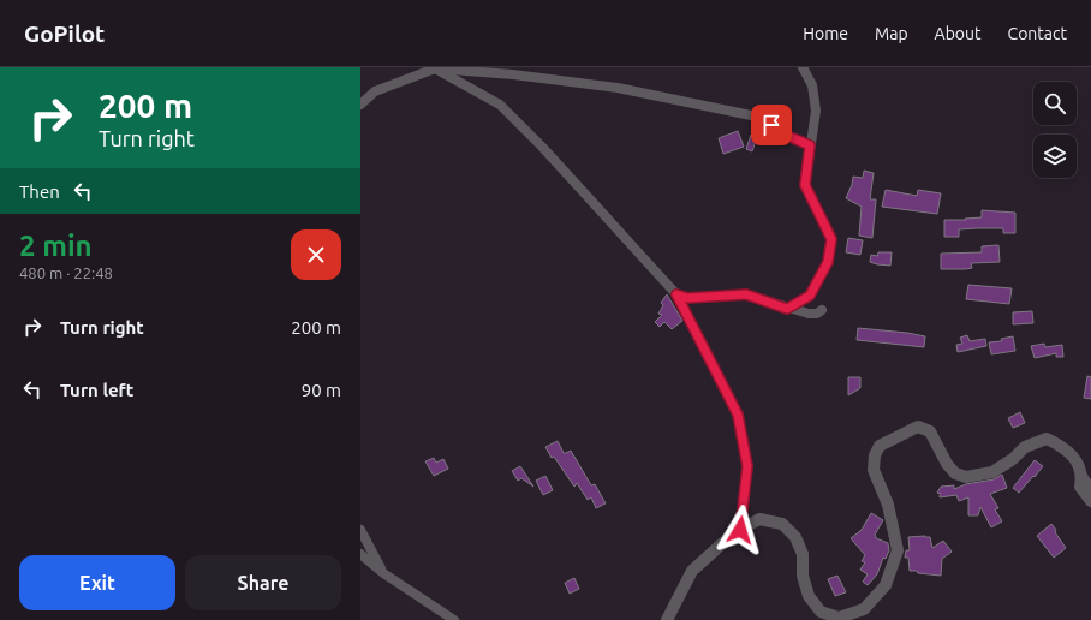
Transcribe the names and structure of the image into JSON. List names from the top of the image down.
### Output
{
  "page": {
    "header": "GoPilot",
    "nav": [
      "Home",
      "Map",
      "About",
      "Contact"
    ],
    "turn": ["200 m", "Turn right"],
    "then": "Then",
    "heading": ["2 min", "480 m · 22:48"],
    "list": [
      {
        "name": "Turn right",
        "value": "200 m"
      },
      {
        "name": "Turn left",
        "value": "90 m"
      }
    ],
    "buttons": ["Exit", "Share"]
  }
}
